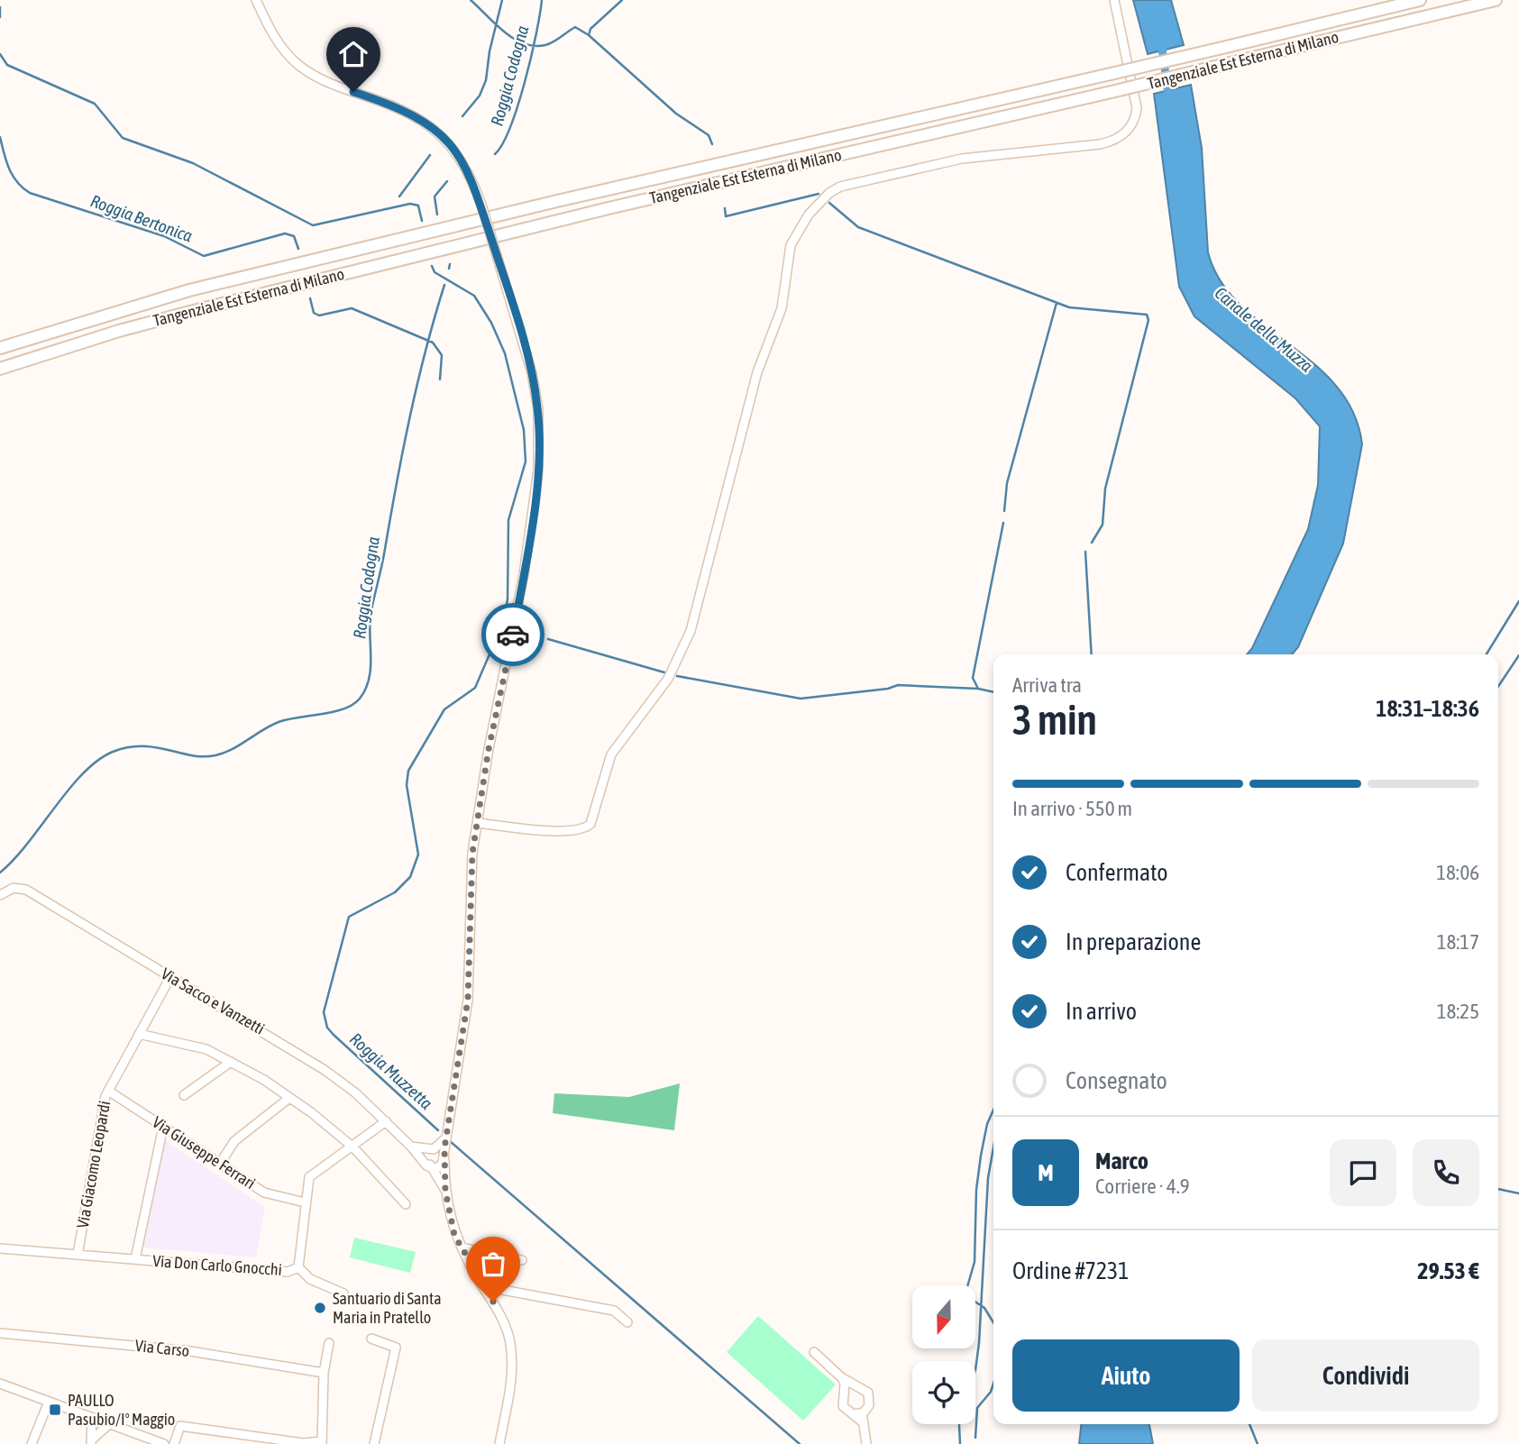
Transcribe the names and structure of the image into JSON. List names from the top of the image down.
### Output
{
  "streets": {
    "highway": ["Tangenziale Est Esterna di Milano"],
    "street": [
      "Via Sacco e Vanzetti",
      "Via Giuseppe Ferrari",
      "Via Giacomo Leopardi",
      "Via Don Carlo Gnocchi",
      "Via Carso"
    ]
  },
  "crossings": [
    ["Via Sacco e Vanzetti", "Via Giacomo Leopardi"],
    ["Via Giuseppe Ferrari", "Via Giacomo Leopardi"],
    ["Via Giuseppe Ferrari", "Via Don Carlo Gnocchi"],
    ["Via Giacomo Leopardi", "Via Don Carlo Gnocchi"]
  ],
  "water": [
    "Roggia Codogna",
    "Roggia Bertonica",
    "Canale della Muzza",
    "Roggia Muzzetta"
  ],
  "places": {
    "other": ["Santuario di Santa Maria in Pratello"],
    "transit": ["PAULLO Pasubio/I° Maggio"]
  },
  "north": "bottom",
  "page": {
    "heading": ["3 min", "Arriva tra", "18:31–18:36"],
    "panel": [
      "Marco",
      "Corriere · 4.9",
      "Ordine #7231",
      "29.53 €"
    ],
    "bar": "In arrivo · 550 m",
    "list": [
      ["Confermato", "18:06"],
      ["In preparazione", "18:17"],
      ["In arrivo", "18:25"],
      "Consegnato"
    ],
    "round": "M",
    "buttons": ["Aiuto", "Condividi"]
  }
}
